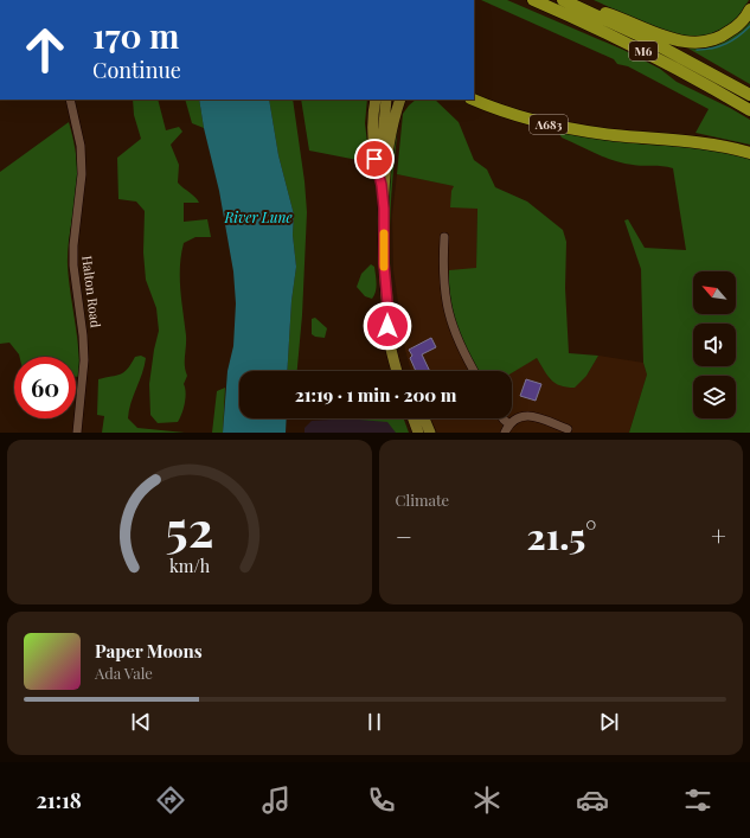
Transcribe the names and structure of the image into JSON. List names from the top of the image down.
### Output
{
  "streets": {
    "highway": ["M6", "A683"],
    "street": ["Halton Road"]
  },
  "water": ["River Lune"],
  "north": "top left",
  "page": {
    "turn": ["170 m", "Continue"],
    "limit": "60",
    "trip": "21:19 · 1 min · 200 m",
    "tile": "Climate",
    "heat": ["−", "21.5°", "+"],
    "song": ["Paper Moons", "Ada Vale"],
    "tabs": "21:18",
    "gauge": ["52", "km/h"]
  }
}
